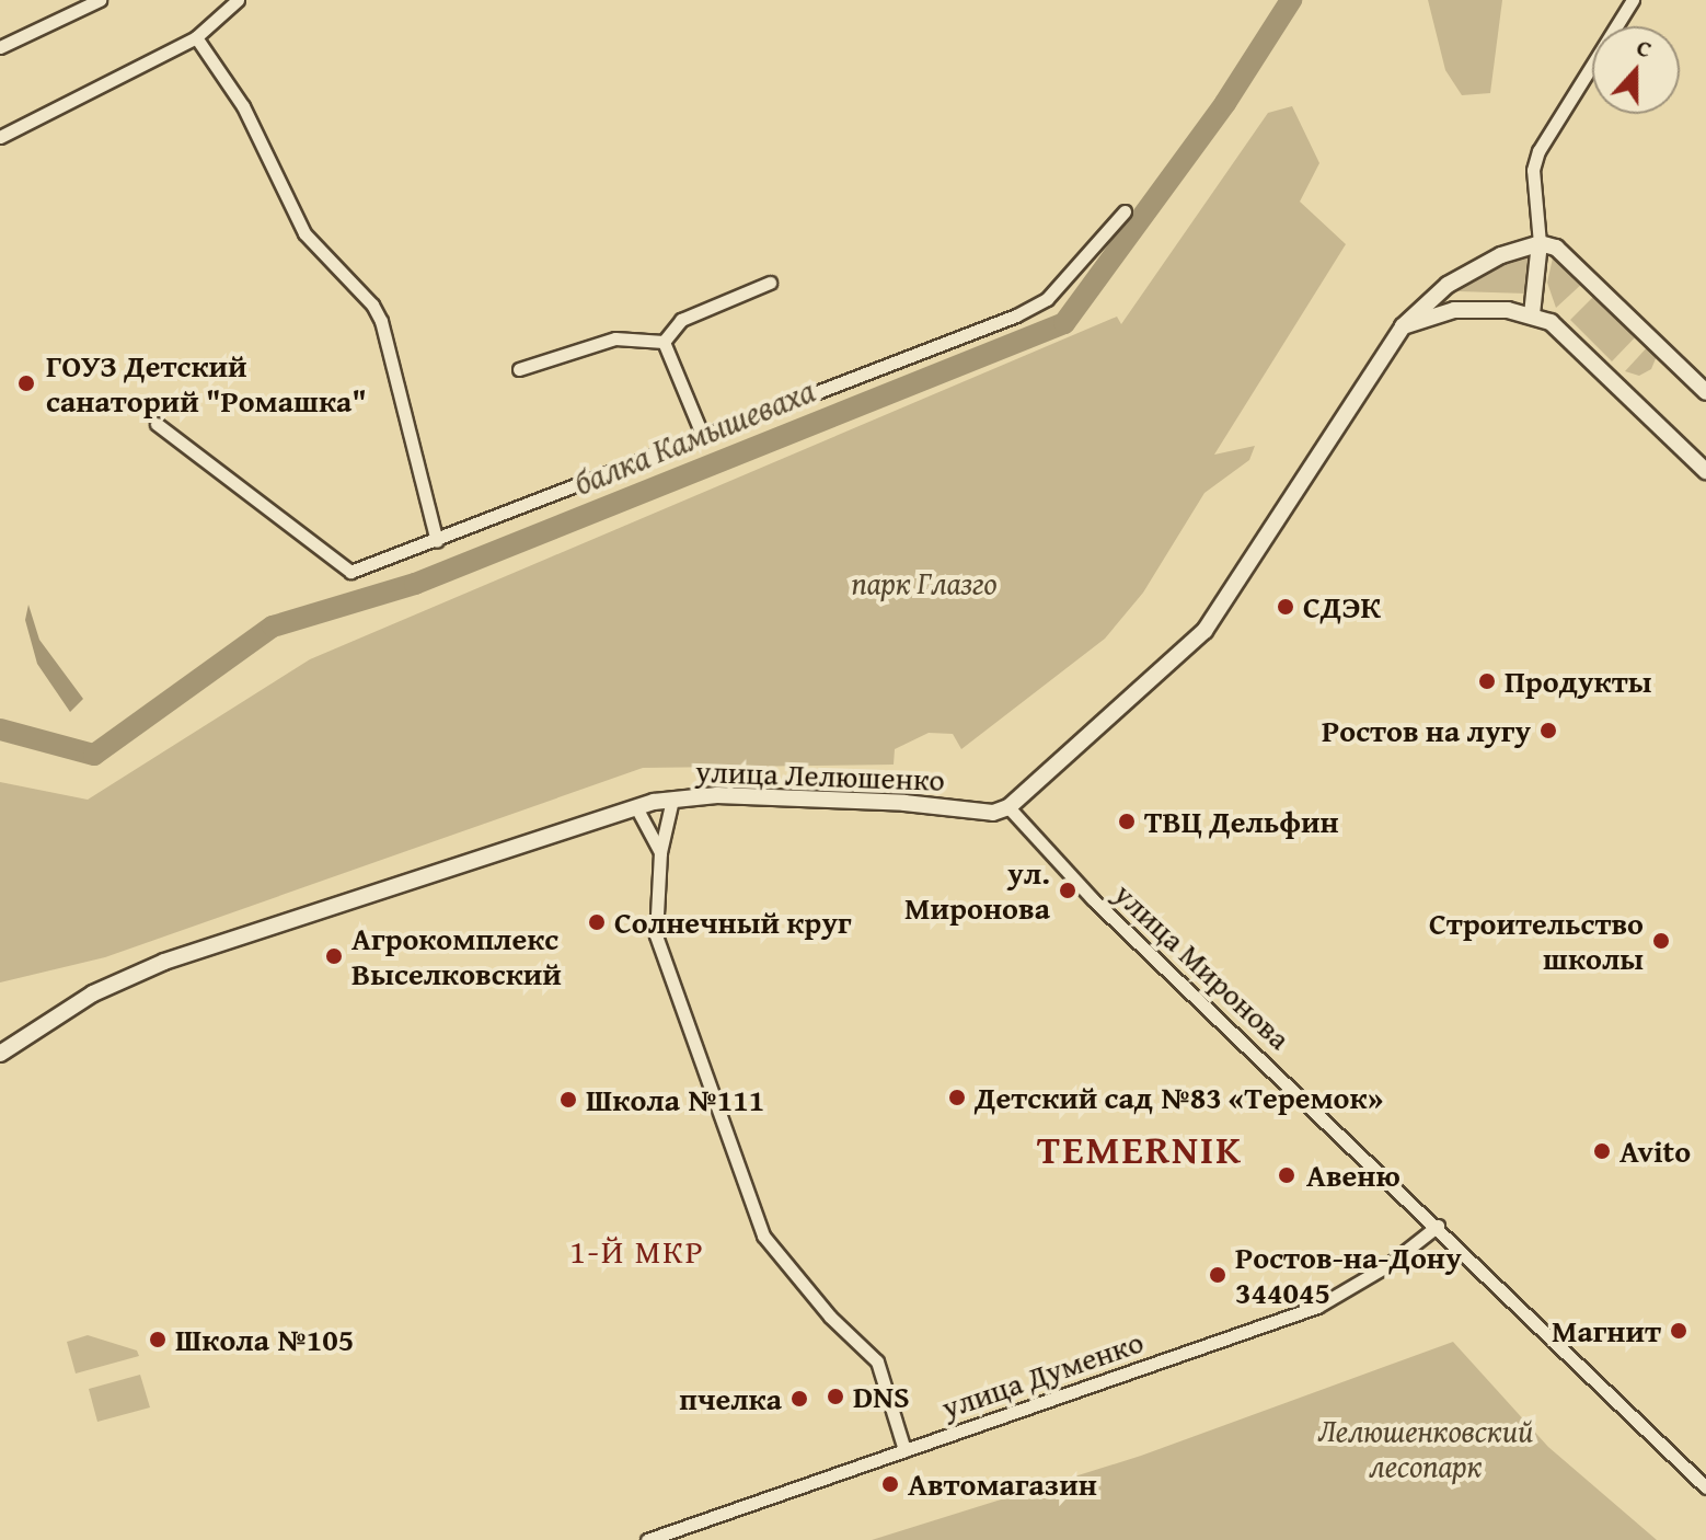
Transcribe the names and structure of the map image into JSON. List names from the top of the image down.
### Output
{
  "streets": {
    "street": ["улица Лелюшенко", "улица Миронова", "улица Думенко"]
  },
  "crossings": [
    ["улица Лелюшенко", "улица Миронова"],
    ["улица Миронова", "улица Думенко"]
  ],
  "districts": ["TEMERNIK", "1-Й МКР"],
  "water": ["балка Камышеваха"],
  "parks": ["парк Глазго", "Лелюшенковский лесопарк"],
  "places": [
    "ГОУЗ Детский санаторий \"Ромашка\"",
    "СДЭК",
    "Продукты",
    "Ростов на лугу",
    "ТВЦ Дельфин",
    "ул. Миронова",
    "Солнечный круг",
    "Строительство школы",
    "Агрокомплекс Выселковский",
    "Детский сад №83 «Теремок»",
    "Школа №111",
    "Avito",
    "Авеню",
    "Ростов-на-Дону 344045",
    "Магнит",
    "Школа №105",
    "DNS",
    "пчелка",
    "Автомагазин"
  ],
  "north": "top"
}
